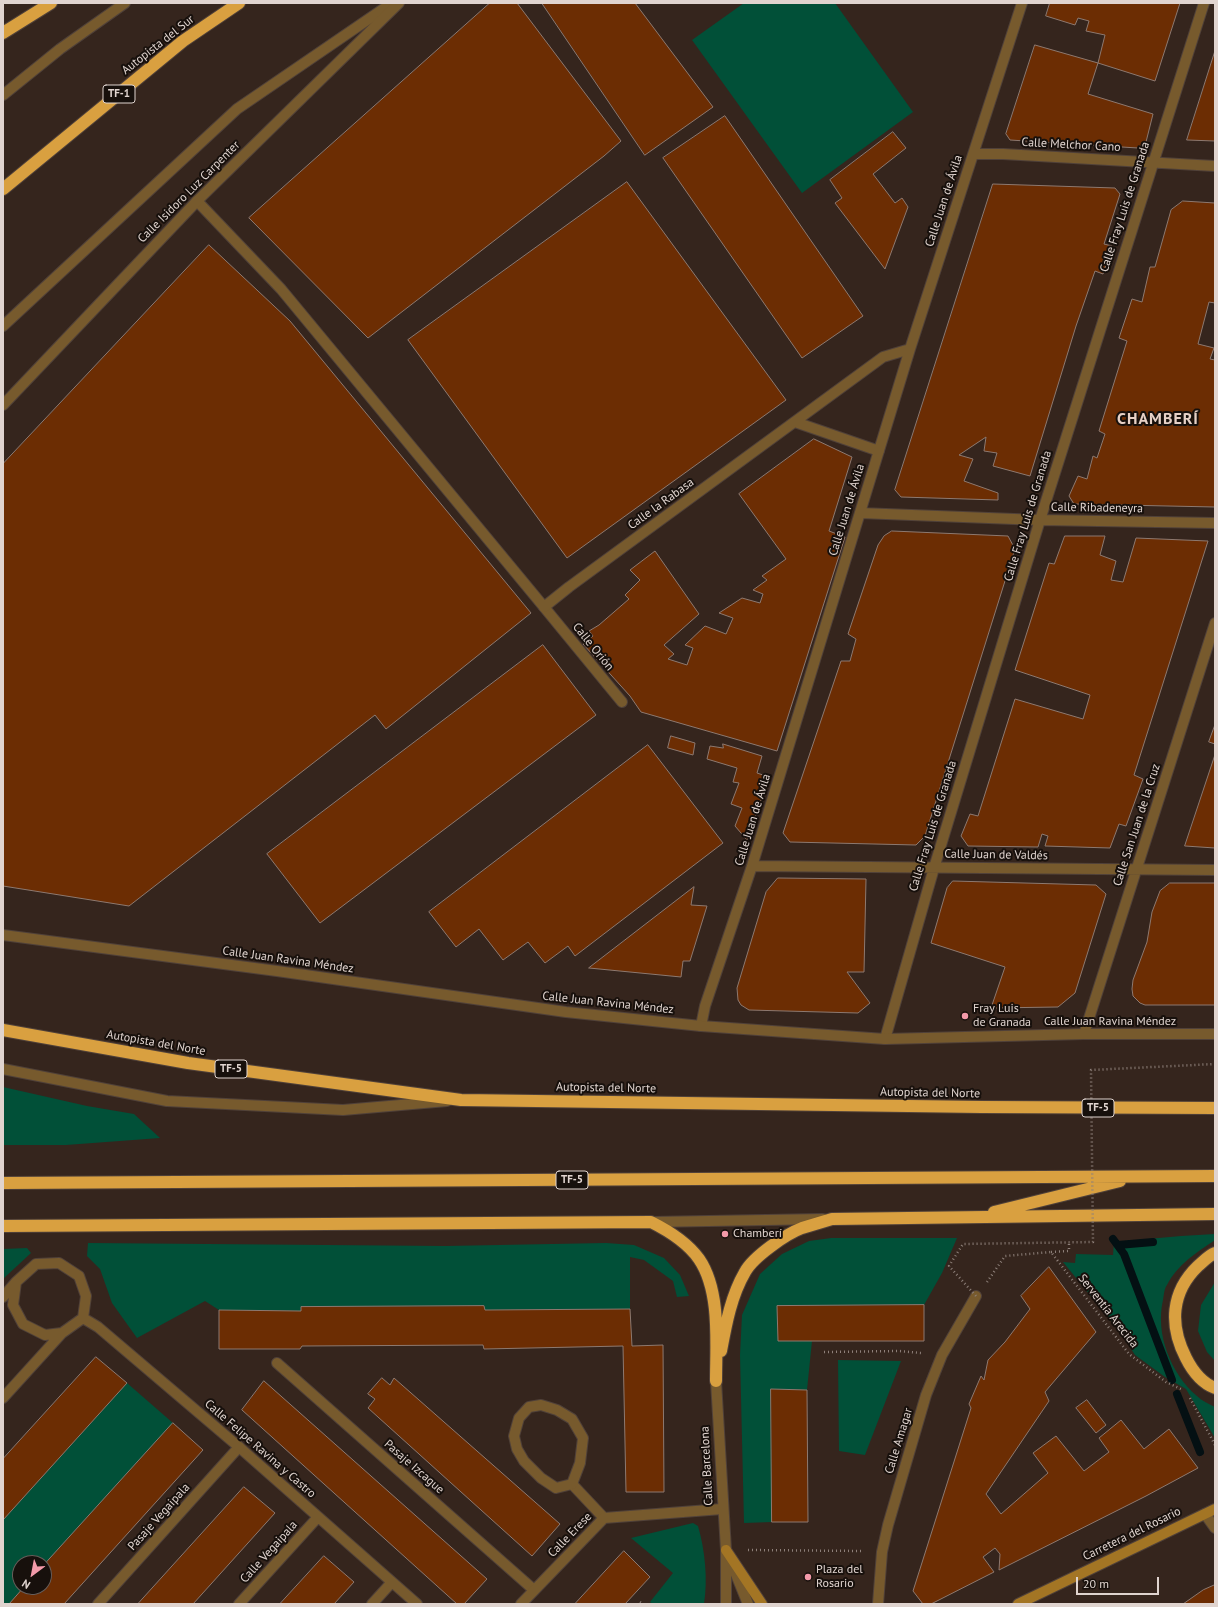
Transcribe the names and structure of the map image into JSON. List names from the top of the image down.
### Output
{
  "streets": {
    "highway": [
      "Autopista del Sur",
      "TF-1",
      "Autopista del Norte",
      "TF-5"
    ],
    "main road": ["Carretera del Rosario"],
    "street": [
      "Calle Melchor Cano",
      "Calle Isidoro Luz Carpenter",
      "Calle Juan de Ávila",
      "Calle Fray Luis de Granada",
      "Calle la Rabasa",
      "Calle Ribadeneyra",
      "Calle Orión",
      "Calle San Juan de la Cruz",
      "Calle Juan de Valdés",
      "Calle Juan Ravina Méndez",
      "Calle Amagar",
      "Calle Felipe Ravina y Castro",
      "Calle Barcelona",
      "Pasaje Izcague",
      "Pasaje Vegaipala",
      "Calle Erese",
      "Calle Vegaipala"
    ],
    "path": ["Serventía Arecida"]
  },
  "crossings": [
    ["Calle Melchor Cano", "Calle Juan de Ávila"],
    ["Calle Melchor Cano", "Calle Fray Luis de Granada"],
    ["Calle Isidoro Luz Carpenter", "Calle Orión"],
    ["Calle Juan de Ávila", "Calle la Rabasa"],
    ["Calle Juan de Ávila", "Calle Ribadeneyra"],
    ["Calle Juan de Ávila", "Calle Juan de Valdés"],
    ["Calle Juan de Ávila", "Calle Juan Ravina Méndez"],
    ["Calle Fray Luis de Granada", "Calle Ribadeneyra"],
    ["Calle Fray Luis de Granada", "Calle Juan de Valdés"],
    ["Calle Fray Luis de Granada", "Calle Juan Ravina Méndez"],
    ["Calle la Rabasa", "Calle Orión"],
    ["Calle San Juan de la Cruz", "Calle Juan de Valdés"],
    ["Calle San Juan de la Cruz", "Calle Juan Ravina Méndez"],
    ["Calle Felipe Ravina y Castro", "Pasaje Vegaipala"],
    ["Calle Felipe Ravina y Castro", "Calle Vegaipala"],
    ["Calle Barcelona", "Calle Erese"],
    ["Pasaje Izcague", "Calle Erese"]
  ],
  "districts": ["CHAMBERÍ"],
  "places": ["Fray Luis de Granada", "Chamberí", "Plaza del Rosario"],
  "scale_bar": "20 m",
  "north": "bottom left"
}
